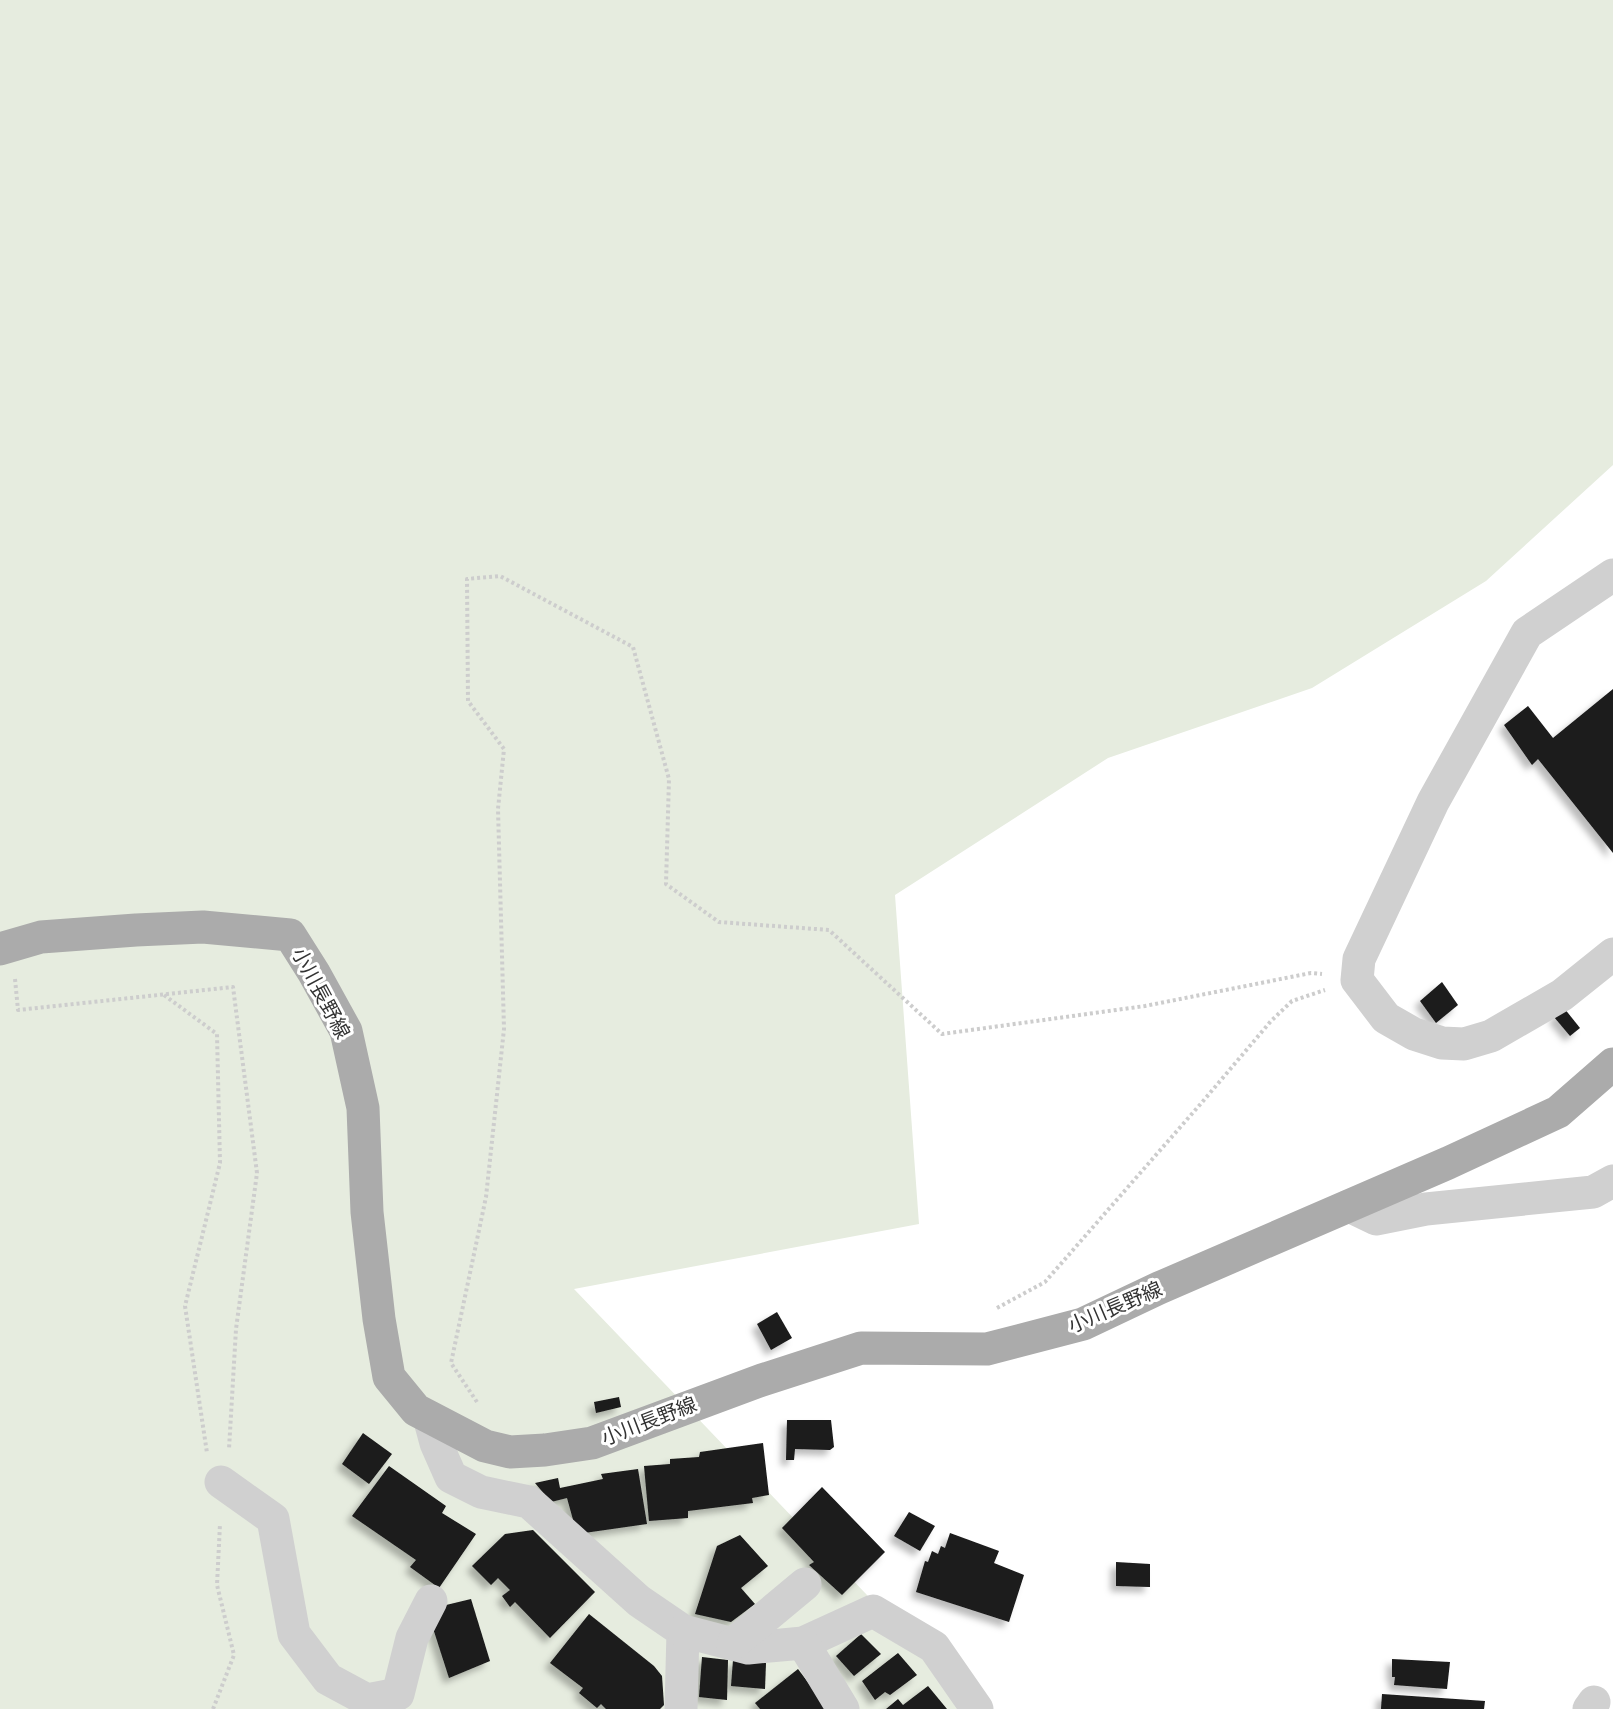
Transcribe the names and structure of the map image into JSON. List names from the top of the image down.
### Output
{
  "streets": {
    "main road": ["小川長野線"]
  }
}
